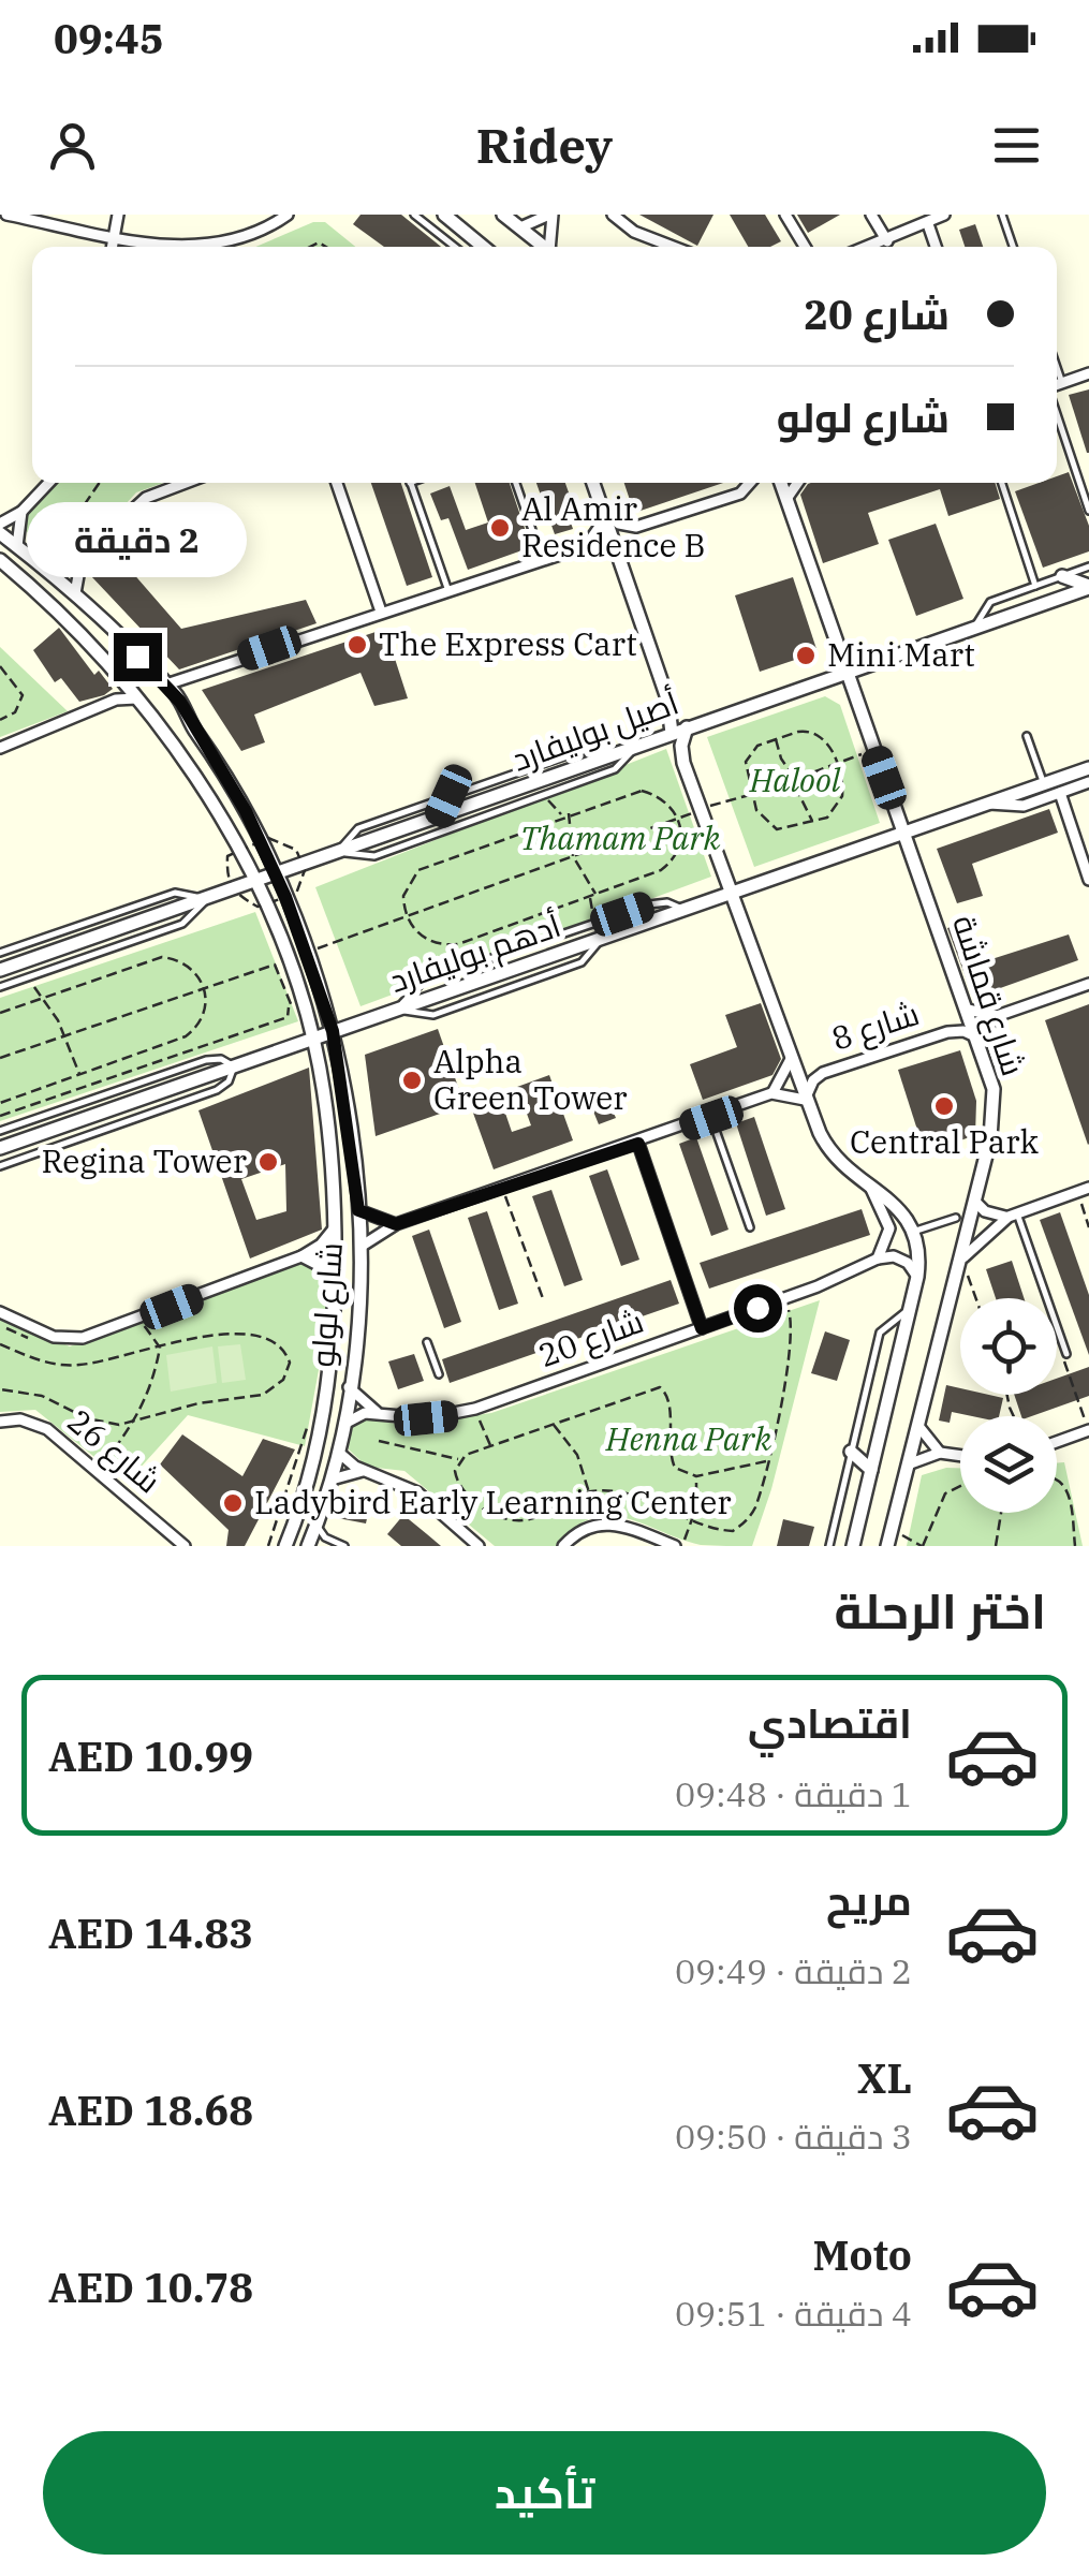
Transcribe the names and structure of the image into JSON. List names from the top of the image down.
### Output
{
  "streets": {
    "street": [
      "أصيل بوليفارد",
      "أدهم بوليفارد",
      "شارع قماشة",
      "شارع 8",
      "شارع لولو",
      "شارع 20",
      "شارع 26"
    ]
  },
  "crossings": [
    ["أصيل بوليفارد", "شارع قماشة"],
    ["أصيل بوليفارد", "شارع لولو"],
    ["أدهم بوليفارد", "شارع قماشة"],
    ["أدهم بوليفارد", "شارع لولو"],
    ["شارع قماشة", "شارع 8"],
    ["شارع لولو", "شارع 20"]
  ],
  "parks": ["Halool", "Thamam Park", "Henna Park"],
  "places": [
    "Al Amir Residence B",
    "The Express Cart",
    "Mini Mart",
    "Alpha Green Tower",
    "Central Park",
    "Regina Tower",
    "Ladybird Early Learning Center"
  ],
  "page": {
    "status": "09:45",
    "header": "Ridey",
    "banner": ["شارع 20", "شارع لولو"],
    "bubble": "2 دقيقة",
    "heading": "اختر الرحلة",
    "list": [
      {
        "name": "اقتصادي",
        "note": "1 دقيقة · 09:48",
        "value": "AED 10.99"
      },
      {
        "name": "مريح",
        "note": "2 دقيقة · 09:49",
        "value": "AED 14.83"
      },
      {
        "name": "XL",
        "note": "3 دقيقة · 09:50",
        "value": "AED 18.68"
      },
      {
        "name": "Moto",
        "note": "4 دقيقة · 09:51",
        "value": "AED 10.78"
      }
    ],
    "buttons": "تأكيد"
  }
}
